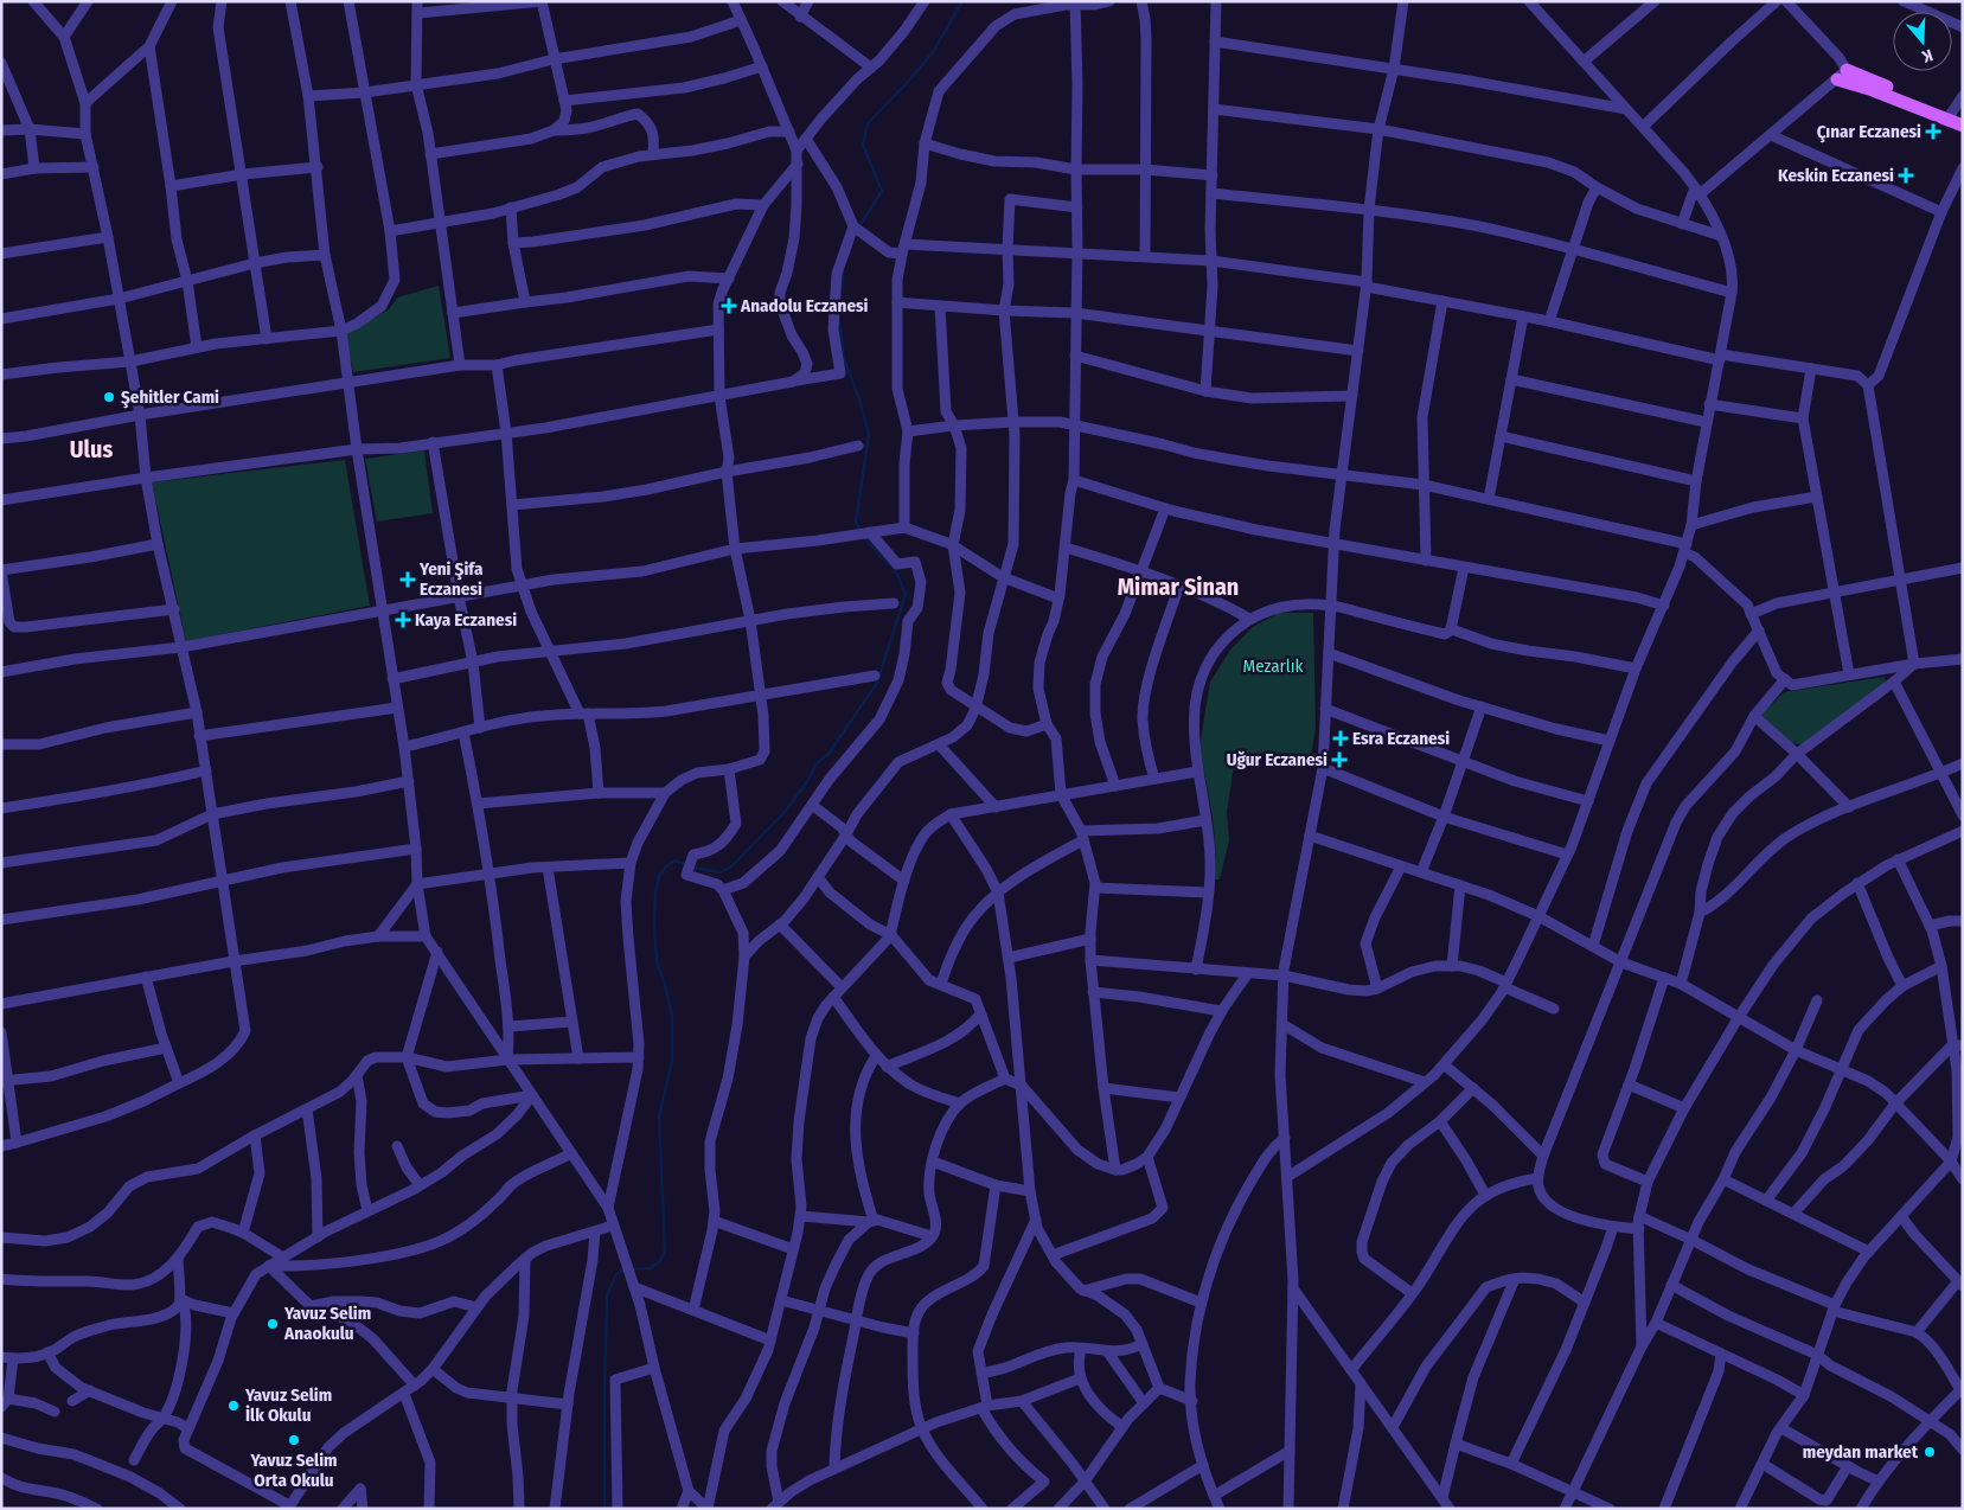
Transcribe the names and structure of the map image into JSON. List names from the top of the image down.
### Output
{
  "districts": ["Ulus", "Mimar Sinan"],
  "parks": ["Mezarlık"],
  "places": {
    "health": [
      "Çınar Eczanesi",
      "Keskin Eczanesi",
      "Anadolu Eczanesi",
      "Yeni Şifa Eczanesi",
      "Kaya Eczanesi",
      "Esra Eczanesi",
      "Uğur Eczanesi"
    ],
    "other": [
      "Şehitler Cami",
      "Yavuz Selim Anaokulu",
      "Yavuz Selim İlk Okulu",
      "Yavuz Selim Orta Okulu",
      "meydan market"
    ]
  },
  "north": "bottom"
}
